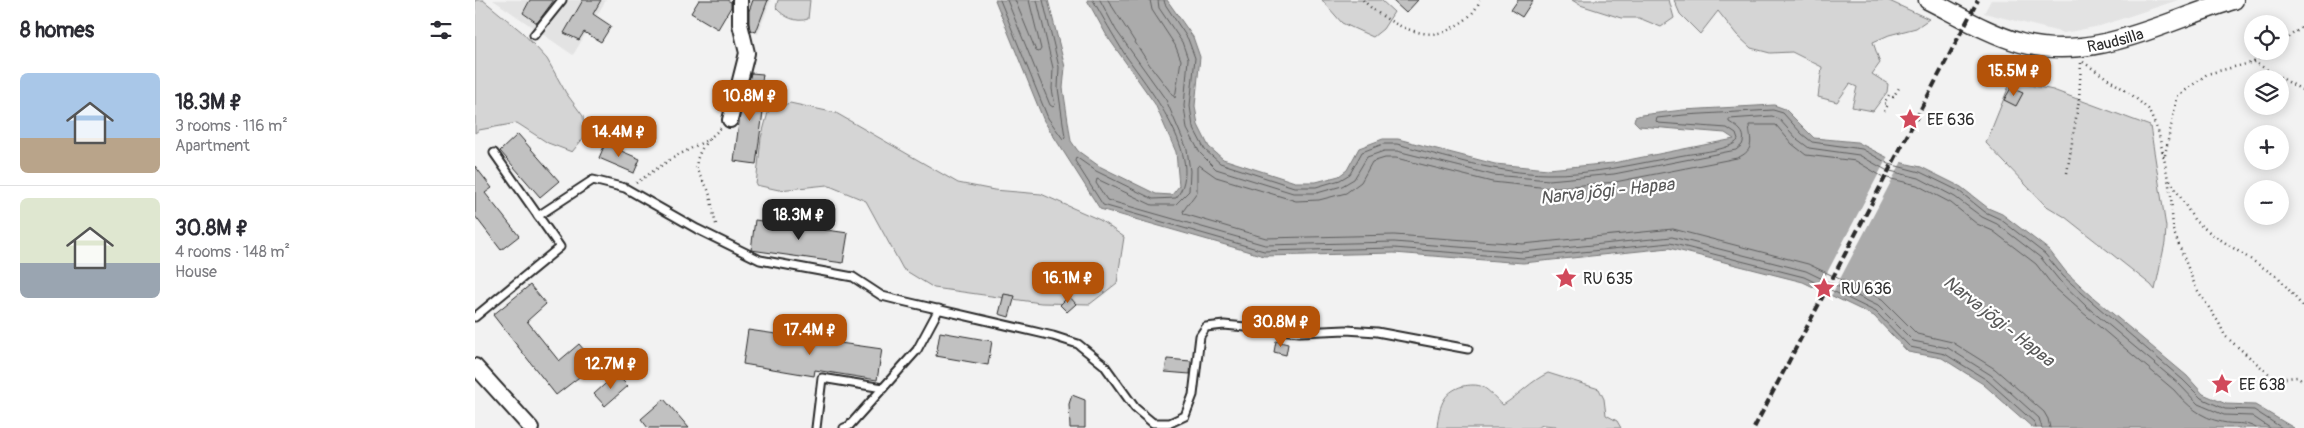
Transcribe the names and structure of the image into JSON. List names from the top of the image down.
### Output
{
  "streets": {
    "street": ["Raudsilla"]
  },
  "water": ["Narva jõgi - Нарва"],
  "places": {
    "place": [
      "EE 636",
      "RU 635",
      "RU 636",
      "EE 638"
    ]
  },
  "page": {
    "heading": "8 homes",
    "map_buttons": ["+", "−"],
    "price": [
      "15.5M ₽",
      "10.8M ₽",
      "14.4M ₽",
      "18.3M ₽",
      "16.1M ₽",
      "30.8M ₽",
      "17.4M ₽",
      "12.7M ₽"
    ],
    "list": [
      {
        "name": "18.3M ₽",
        "note": "3 rooms · 116 m² · Apartment"
      },
      {
        "name": "30.8M ₽",
        "note": "4 rooms · 148 m² · House"
      }
    ]
  }
}
